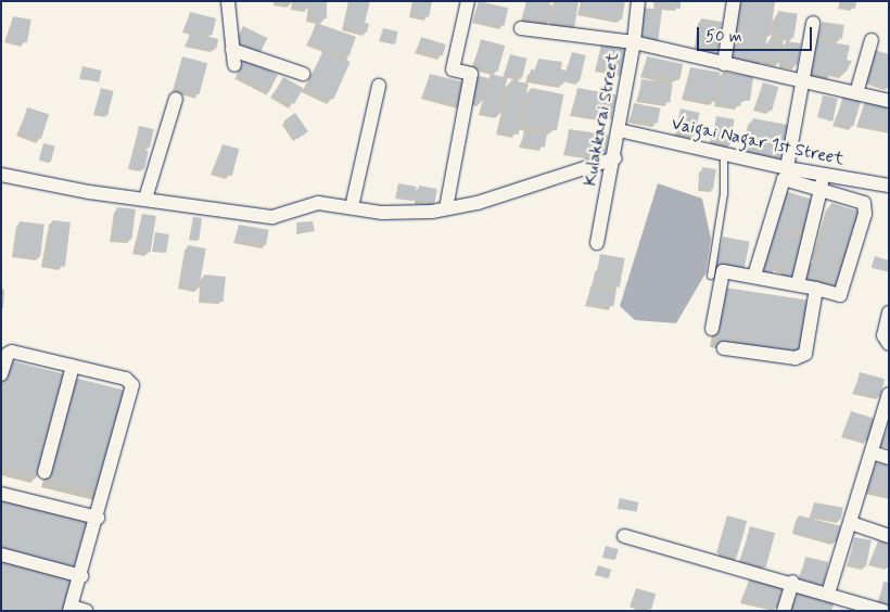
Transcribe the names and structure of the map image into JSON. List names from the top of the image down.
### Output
{
  "streets": {
    "street": ["Kulakkarai Street", "Vaigai Nagar 1st Street"]
  },
  "crossings": [
    ["Kulakkarai Street", "Vaigai Nagar 1st Street"]
  ],
  "scale_bar": "50 m"
}
